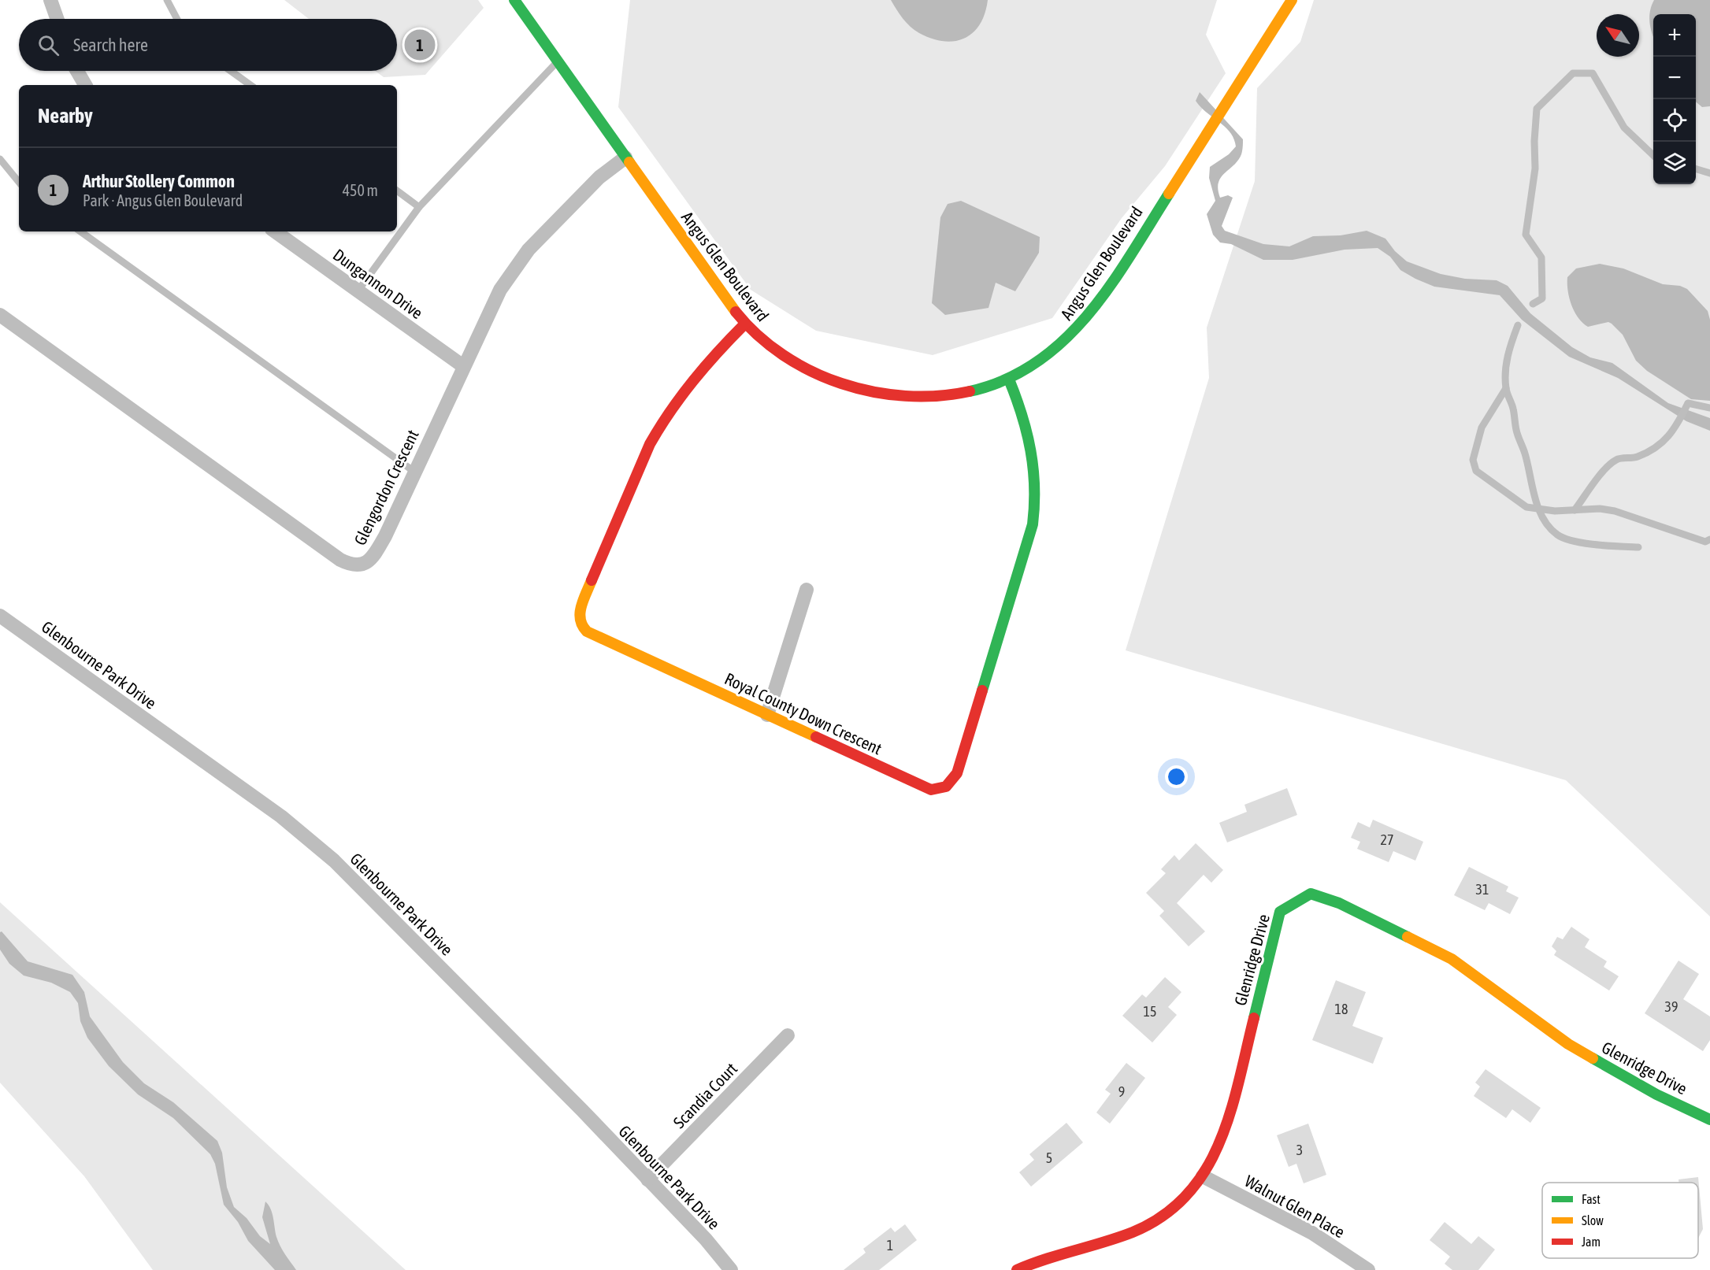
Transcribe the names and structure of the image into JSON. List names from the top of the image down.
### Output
{
  "streets": {
    "street": [
      "Angus Glen Boulevard",
      "Dungannon Drive",
      "Glengordon Crescent",
      "Glenbourne Park Drive",
      "Royal County Down Crescent",
      "Glenridge Drive",
      "Scandia Court",
      "Walnut Glen Place"
    ]
  },
  "crossings": [
    ["Angus Glen Boulevard", "Glengordon Crescent"],
    ["Angus Glen Boulevard", "Royal County Down Crescent"],
    ["Dungannon Drive", "Glengordon Crescent"],
    ["Glenbourne Park Drive", "Scandia Court"],
    ["Glenridge Drive", "Walnut Glen Place"]
  ],
  "house_numbers": [
    "27",
    "31",
    "39",
    "18",
    "15",
    "9",
    "3",
    "5",
    "1"
  ],
  "legend": ["Fast", "Slow", "Jam"],
  "north": "top left",
  "page": {
    "map_buttons": ["+", "−"],
    "search": "Search here",
    "pins": "1",
    "heading": "Nearby",
    "list": [
      {
        "mark": "1",
        "name": "Arthur Stollery Common",
        "note": "Park · Angus Glen Boulevard",
        "value": "450 m"
      }
    ]
  }
}
